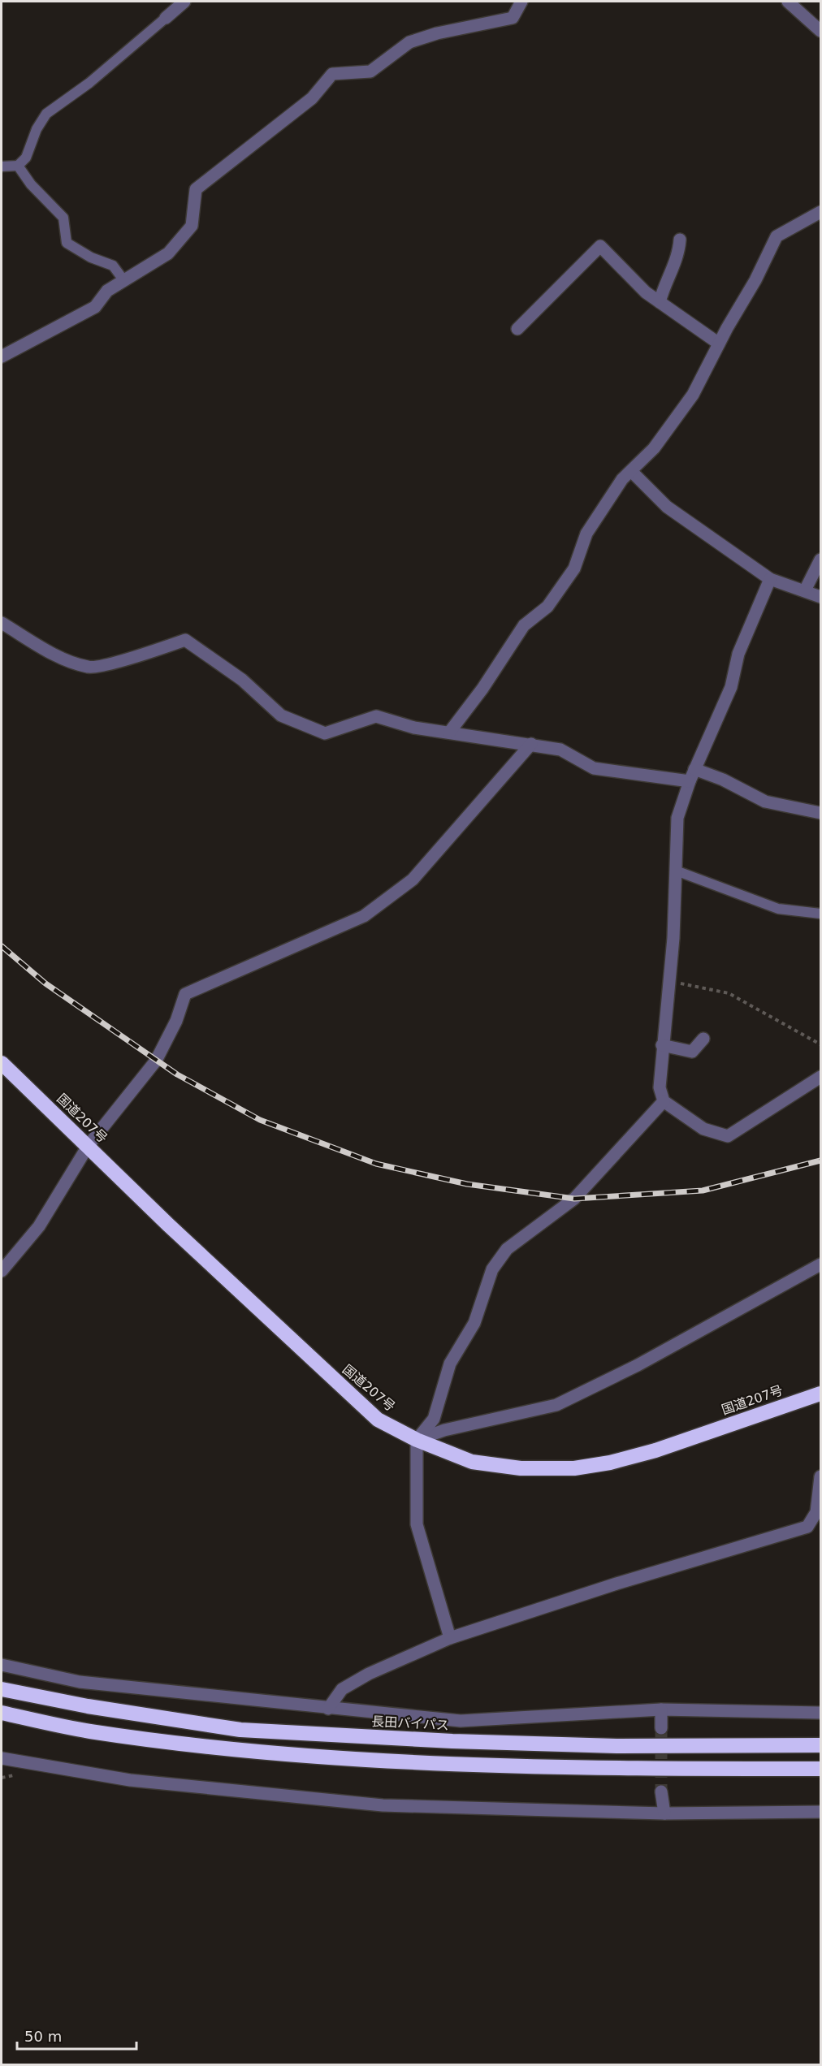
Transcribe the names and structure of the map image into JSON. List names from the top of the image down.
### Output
{
  "streets": {
    "highway": ["国道207号", "長田バイパス"]
  },
  "scale_bar": "50 m"
}
